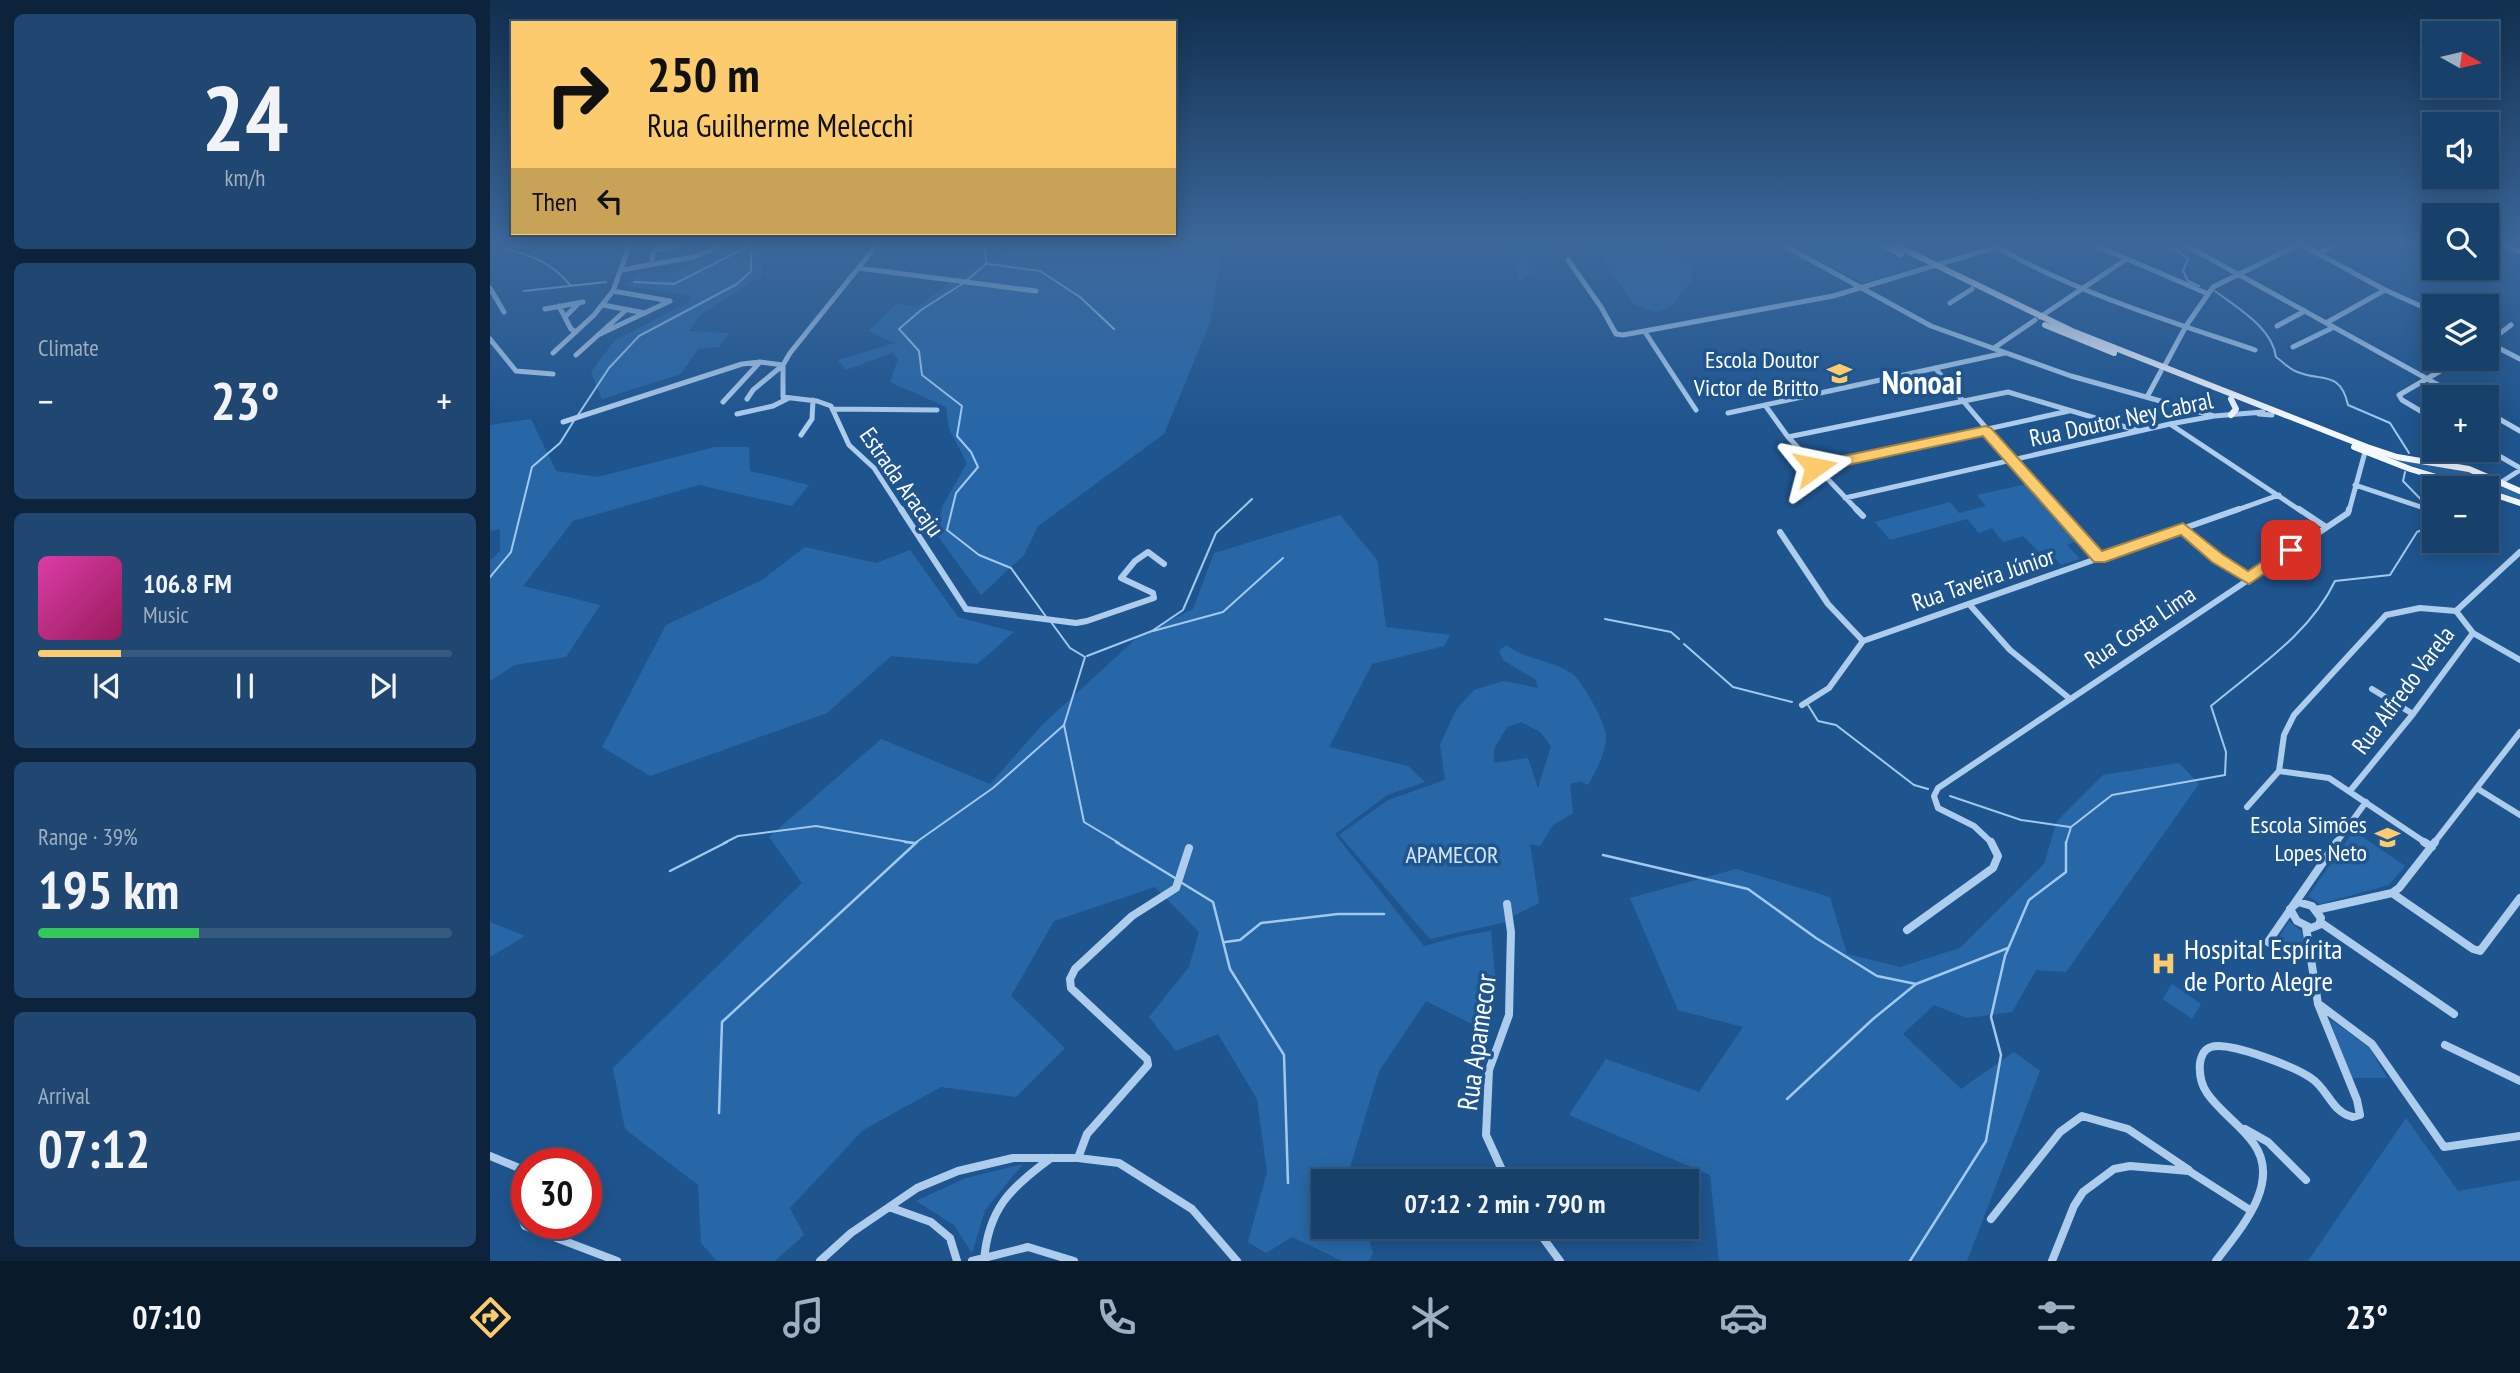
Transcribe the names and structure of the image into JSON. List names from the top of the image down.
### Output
{
  "streets": {
    "street": [
      "Rua Doutor Ney Cabral",
      "Estrada Aracaju",
      "Rua Taveira Júnior",
      "Rua Costa Lima",
      "Rua Alfredo Varela",
      "Rua Apamecor"
    ]
  },
  "districts": ["Nonoai"],
  "parks": ["APAMECOR"],
  "places": {
    "school or university": ["Escola Doutor Victor de Britto", "Escola Simões Lopes Neto"],
    "hospital": ["Hospital Espírita de Porto Alegre"]
  },
  "north": "right",
  "page": {
    "tile": [
      ["24", "km/h"],
      "Climate",
      ["Range · 39%", "195 km"],
      ["Arrival", "07:12"]
    ],
    "map_buttons": ["+", "−"],
    "turn": ["250 m", "Rua Guilherme Melecchi"],
    "then": "Then",
    "heat": ["−", "23°", "+"],
    "song": ["106.8 FM", "Music"],
    "limit": "30",
    "trip": "07:12 · 2 min · 790 m",
    "tabs": ["07:10", "23°"]
  }
}
